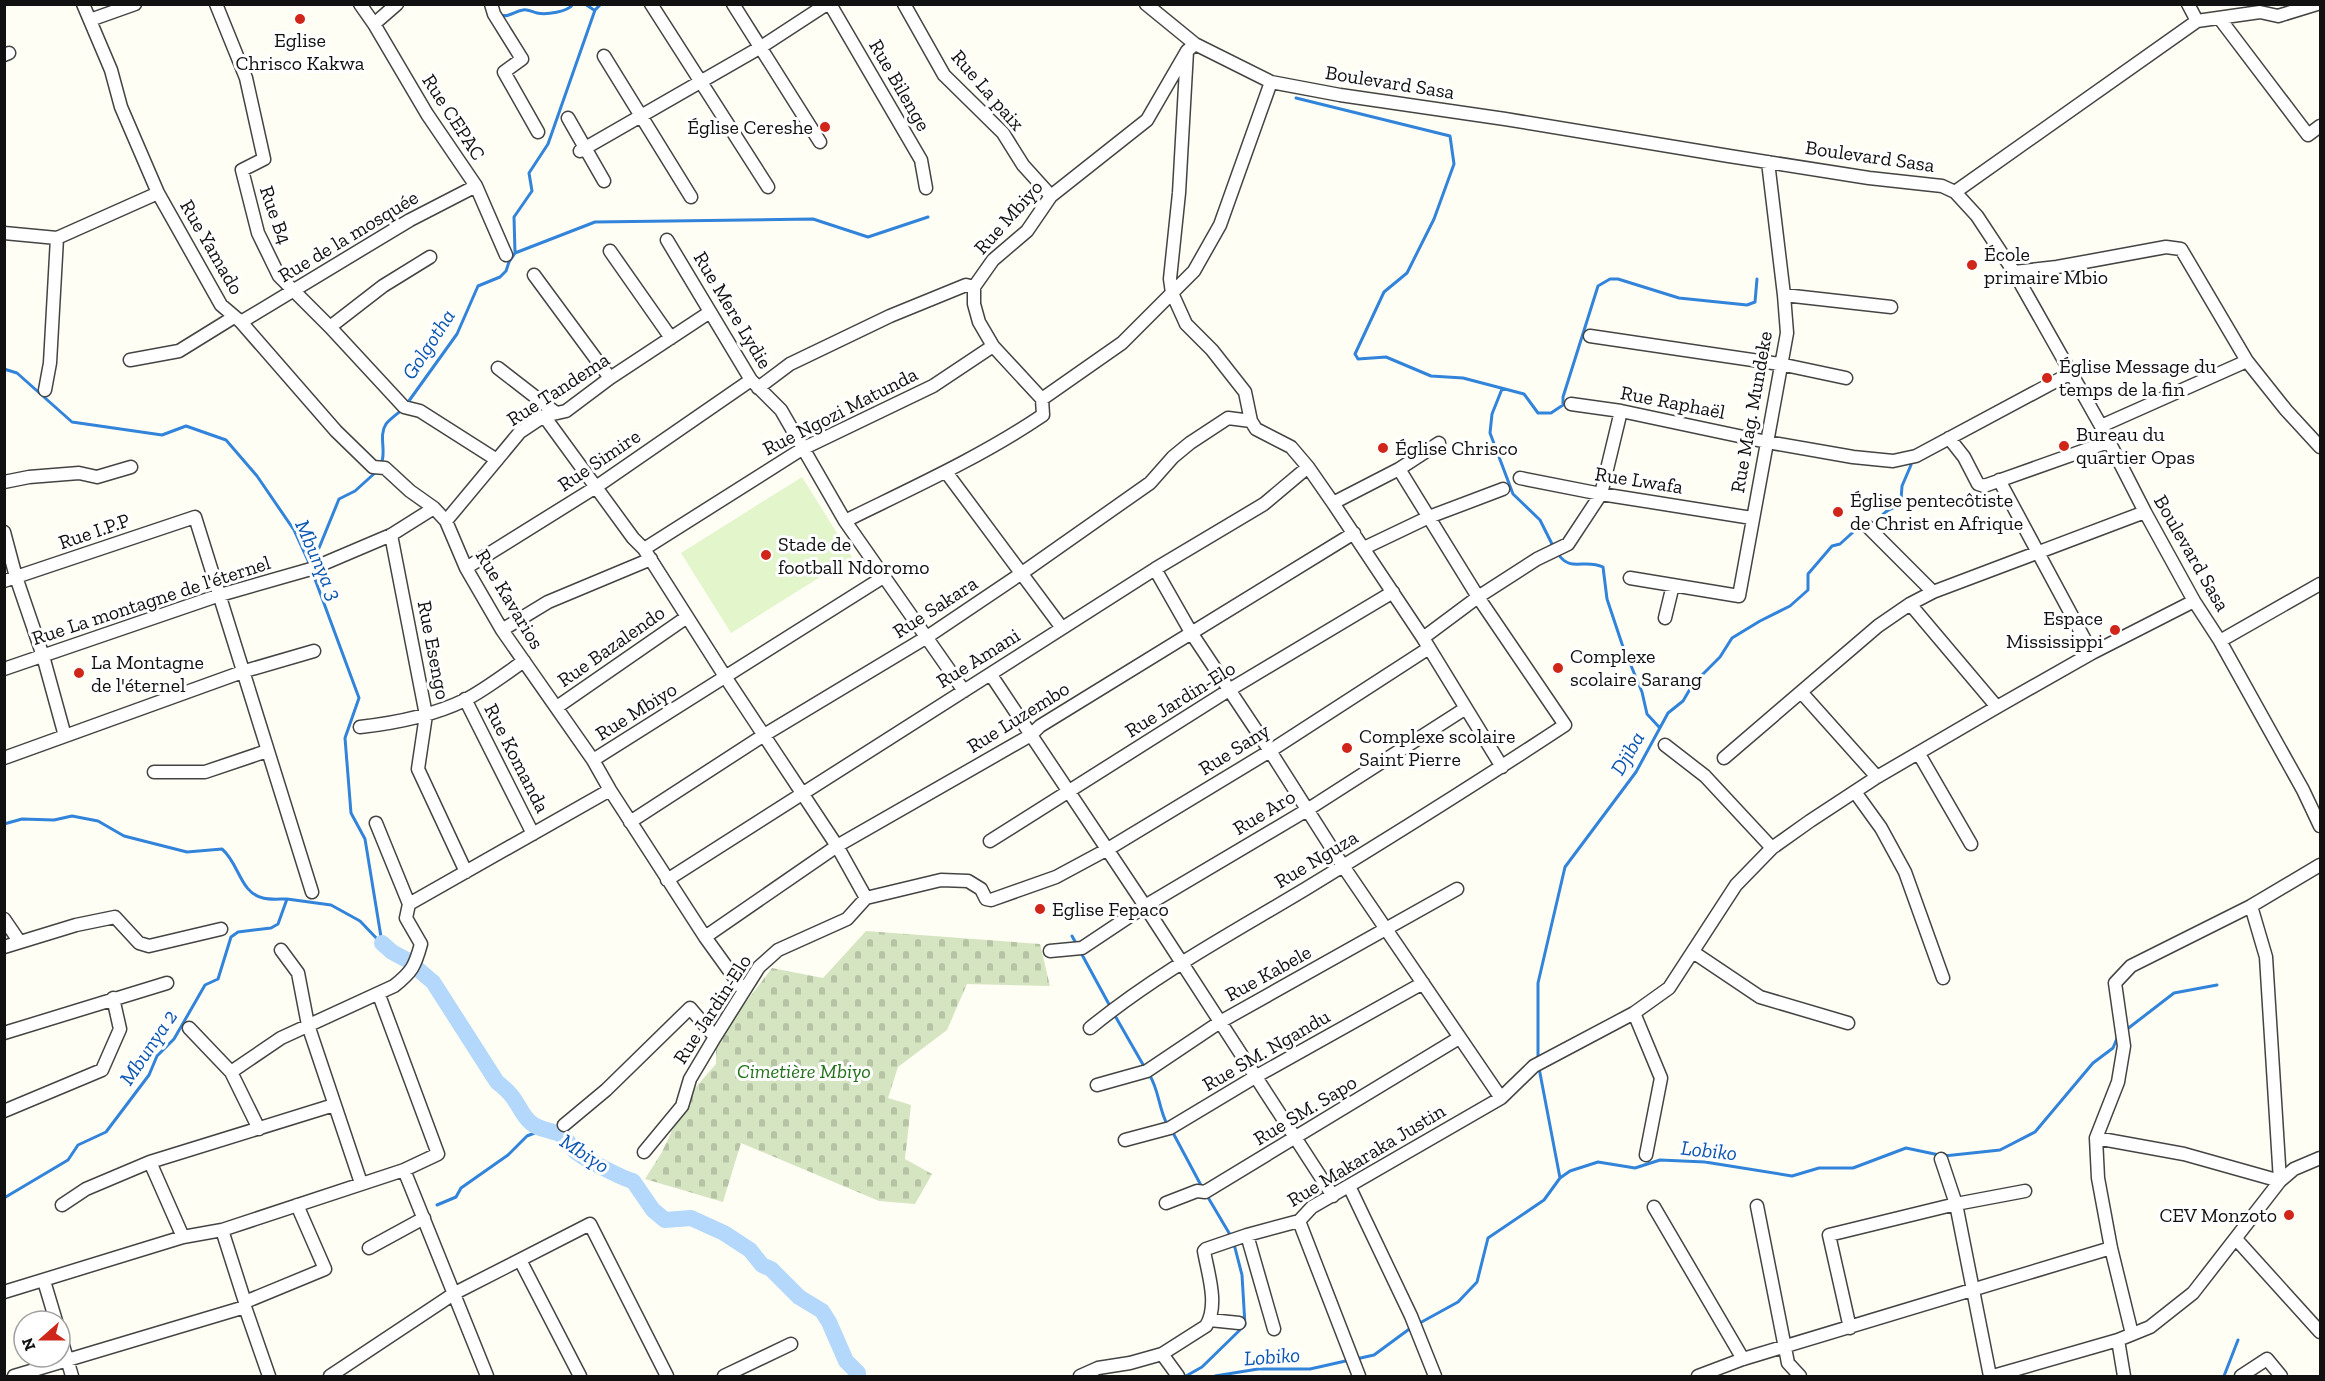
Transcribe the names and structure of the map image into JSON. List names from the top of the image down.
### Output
{
  "streets": {
    "street": [
      "Boulevard Sasa",
      "Rue Bilenge",
      "Rue La paix",
      "Rue CEPAC",
      "Rue B4",
      "Rue Mbiyo",
      "Rue de la mosquée",
      "Rue Yamado",
      "Rue Mere Lydie",
      "Rue Tandema",
      "Rue Raphaël",
      "Rue Ngozi Matunda",
      "Rue Mag. Mundeke",
      "Rue Simire",
      "Rue Lwafa",
      "Rue I.P.P",
      "Rue Kavarios",
      "Rue La montagne de l'éternel",
      "Rue Sakara",
      "Rue Bazalendo",
      "Rue Esengo",
      "Rue Amani",
      "Rue Jardin-Elo",
      "Rue Luzembo",
      "Rue Sany",
      "Rue Komanda",
      "Rue Aro",
      "Rue Nguza",
      "Rue Kabele",
      "Rue SM. Ngandu",
      "Rue SM. Sapo",
      "Rue Makaraka Justin"
    ]
  },
  "crossings": [
    ["Boulevard Sasa", "Rue Mbiyo"],
    ["Boulevard Sasa", "Rue Raphaël"],
    ["Boulevard Sasa", "Rue Mag. Mundeke"],
    ["Boulevard Sasa", "Rue Makaraka Justin"],
    ["Rue La paix", "Rue Mbiyo"],
    ["Rue CEPAC", "Rue de la mosquée"],
    ["Rue B4", "Rue de la mosquée"],
    ["Rue B4", "Rue Tandema"],
    ["Rue Mbiyo", "Rue Mere Lydie"],
    ["Rue Mbiyo", "Rue Simire"],
    ["Rue Mbiyo", "Rue Kavarios"],
    ["Rue Mbiyo", "Rue Sakara"],
    ["Rue Mbiyo", "Rue Amani"],
    ["Rue Mbiyo", "Rue Jardin-Elo"],
    ["Rue Mbiyo", "Rue Luzembo"],
    ["Rue de la mosquée", "Rue Yamado"],
    ["Rue Yamado", "Rue Kavarios"],
    ["Rue Mere Lydie", "Rue Tandema"],
    ["Rue Mere Lydie", "Rue Ngozi Matunda"],
    ["Rue Mere Lydie", "Rue Simire"],
    ["Rue Mere Lydie", "Rue Sakara"],
    ["Rue Mere Lydie", "Rue Amani"],
    ["Rue Tandema", "Rue Kavarios"],
    ["Rue Raphaël", "Rue Mag. Mundeke"],
    ["Rue Raphaël", "Rue Sany"],
    ["Rue Ngozi Matunda", "Rue Kavarios"],
    ["Rue Mag. Mundeke", "Rue Lwafa"],
    ["Rue Simire", "Rue Kavarios"],
    ["Rue Lwafa", "Rue Sany"],
    ["Rue I.P.P", "Rue La montagne de l'éternel"],
    ["Rue Kavarios", "Rue Bazalendo"],
    ["Rue La montagne de l'éternel", "Rue Esengo"],
    ["Rue Jardin-Elo", "Rue Sany"],
    ["Rue Sany", "Rue Nguza"]
  ],
  "water": [
    "Golgotha",
    "Mbunya 3",
    "Djiba",
    "Mbunya 2",
    "Lobiko",
    "Mbiyo"
  ],
  "parks": ["Cimetière Mbiyo"],
  "places": [
    "Eglise Chrisco Kakwa",
    "Église Cereshe",
    "École primaire Mbio",
    "Église Message du temps de la fin",
    "Bureau du quartier Opas",
    "Église Chrisco",
    "Église pentecôtiste de Christ en Afrique",
    "Stade de football Ndoromo",
    "Espace Mississippi",
    "Complexe scolaire Sarang",
    "La Montagne de l'éternel",
    "Complexe scolaire Saint Pierre",
    "Eglise Fepaco",
    "CEV Monzoto"
  ],
  "north": "left"
}
